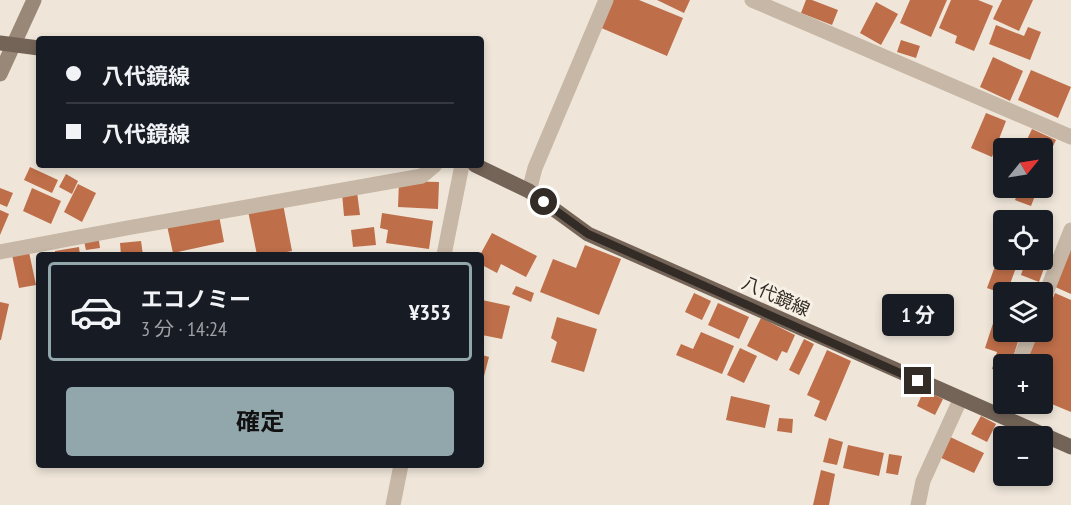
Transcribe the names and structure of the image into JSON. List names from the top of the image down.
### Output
{
  "streets": {
    "main road": ["八代鏡線"]
  },
  "north": "top right",
  "page": {
    "banner": ["八代鏡線", "八代鏡線"],
    "map_buttons": ["+", "−"],
    "list": [
      {
        "name": "エコノミー",
        "note": "3 分 · 14:24",
        "value": "¥353"
      }
    ],
    "bubble": "1 分",
    "buttons": "確定"
  }
}
